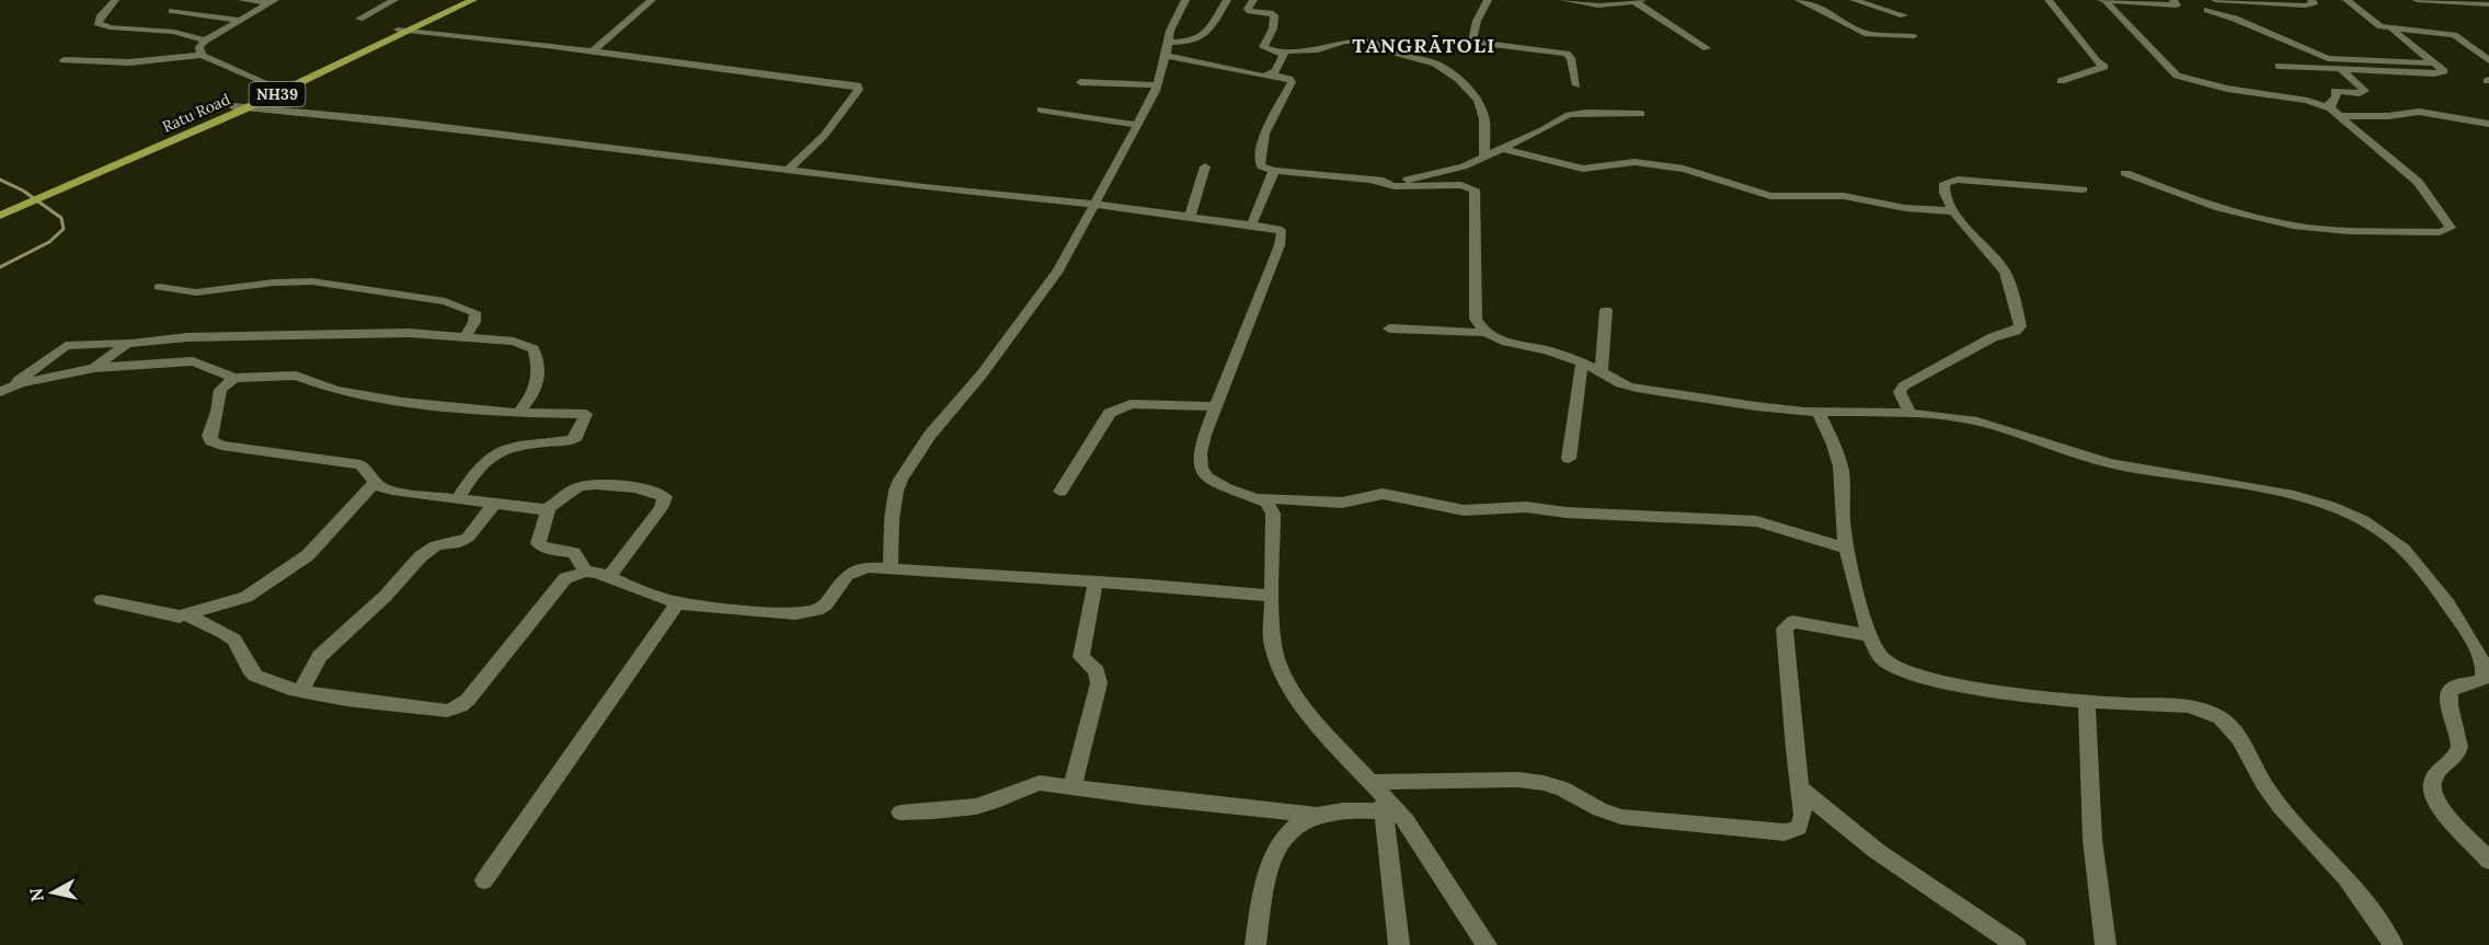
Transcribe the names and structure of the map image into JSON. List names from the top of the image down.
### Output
{
  "streets": {
    "main road": ["NH39", "Ratu Road"]
  },
  "districts": ["TANGRĀTOLI"],
  "north": "left"
}
